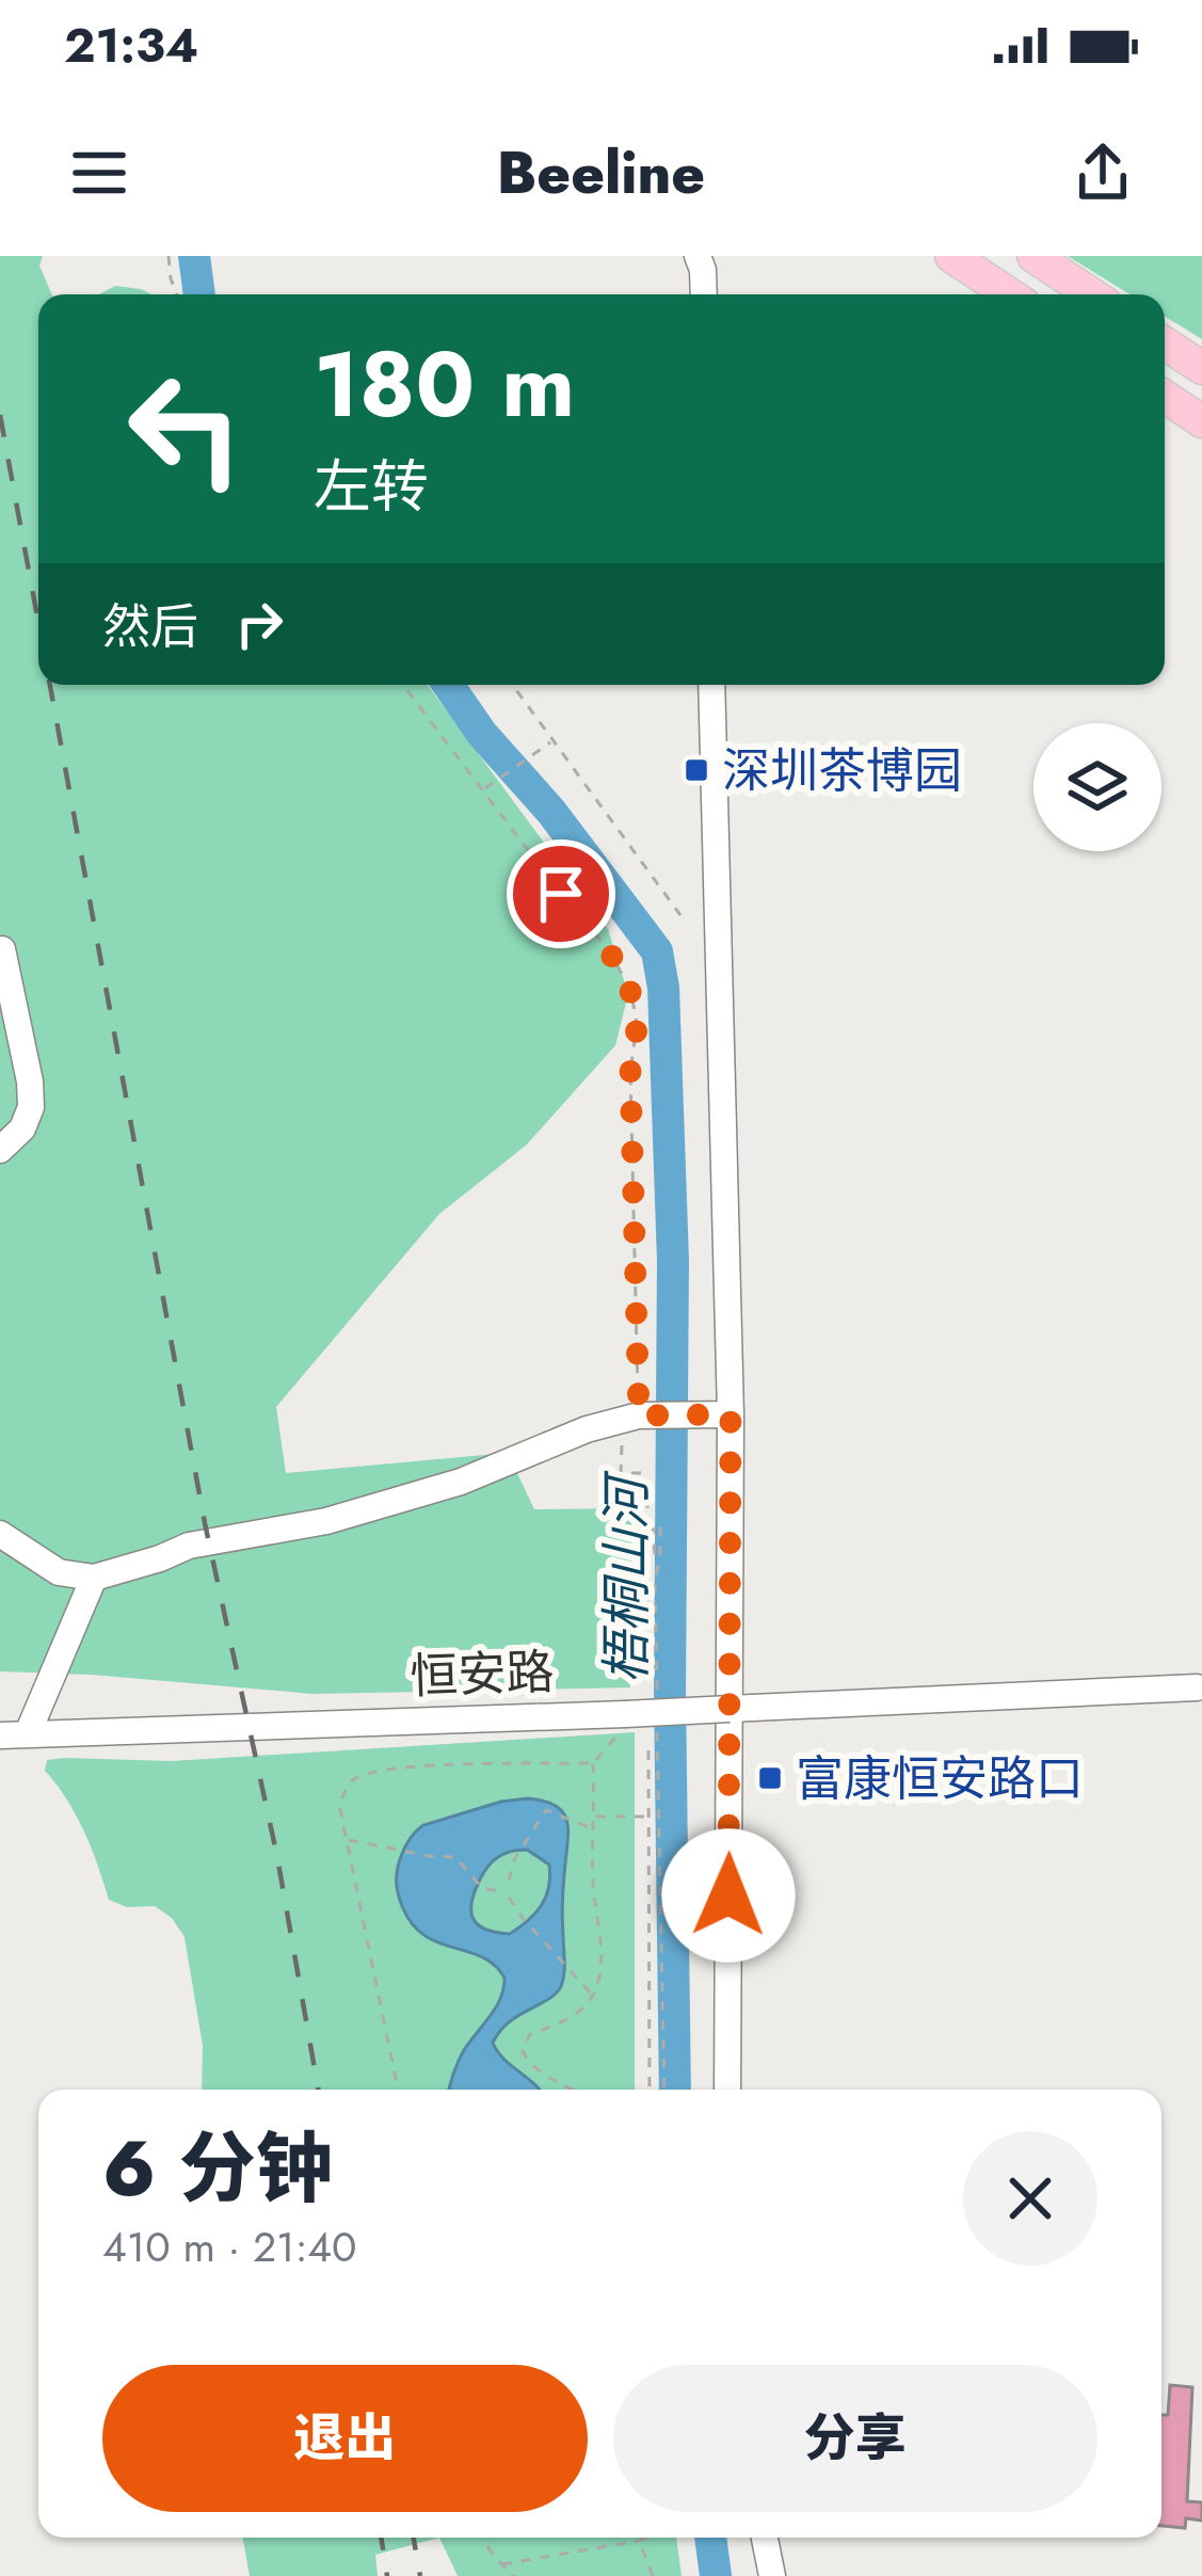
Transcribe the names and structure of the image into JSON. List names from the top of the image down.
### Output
{
  "streets": {
    "street": ["恒安路"]
  },
  "water": ["梧桐山河"],
  "places": {
    "transit": ["深圳茶博园", "富康恒安路口"]
  },
  "page": {
    "status": "21:34",
    "header": "Beeline",
    "turn": ["180 m", "左转"],
    "then": "然后",
    "heading": ["6 分钟", "410 m · 21:40"],
    "buttons": ["退出", "分享"]
  }
}
